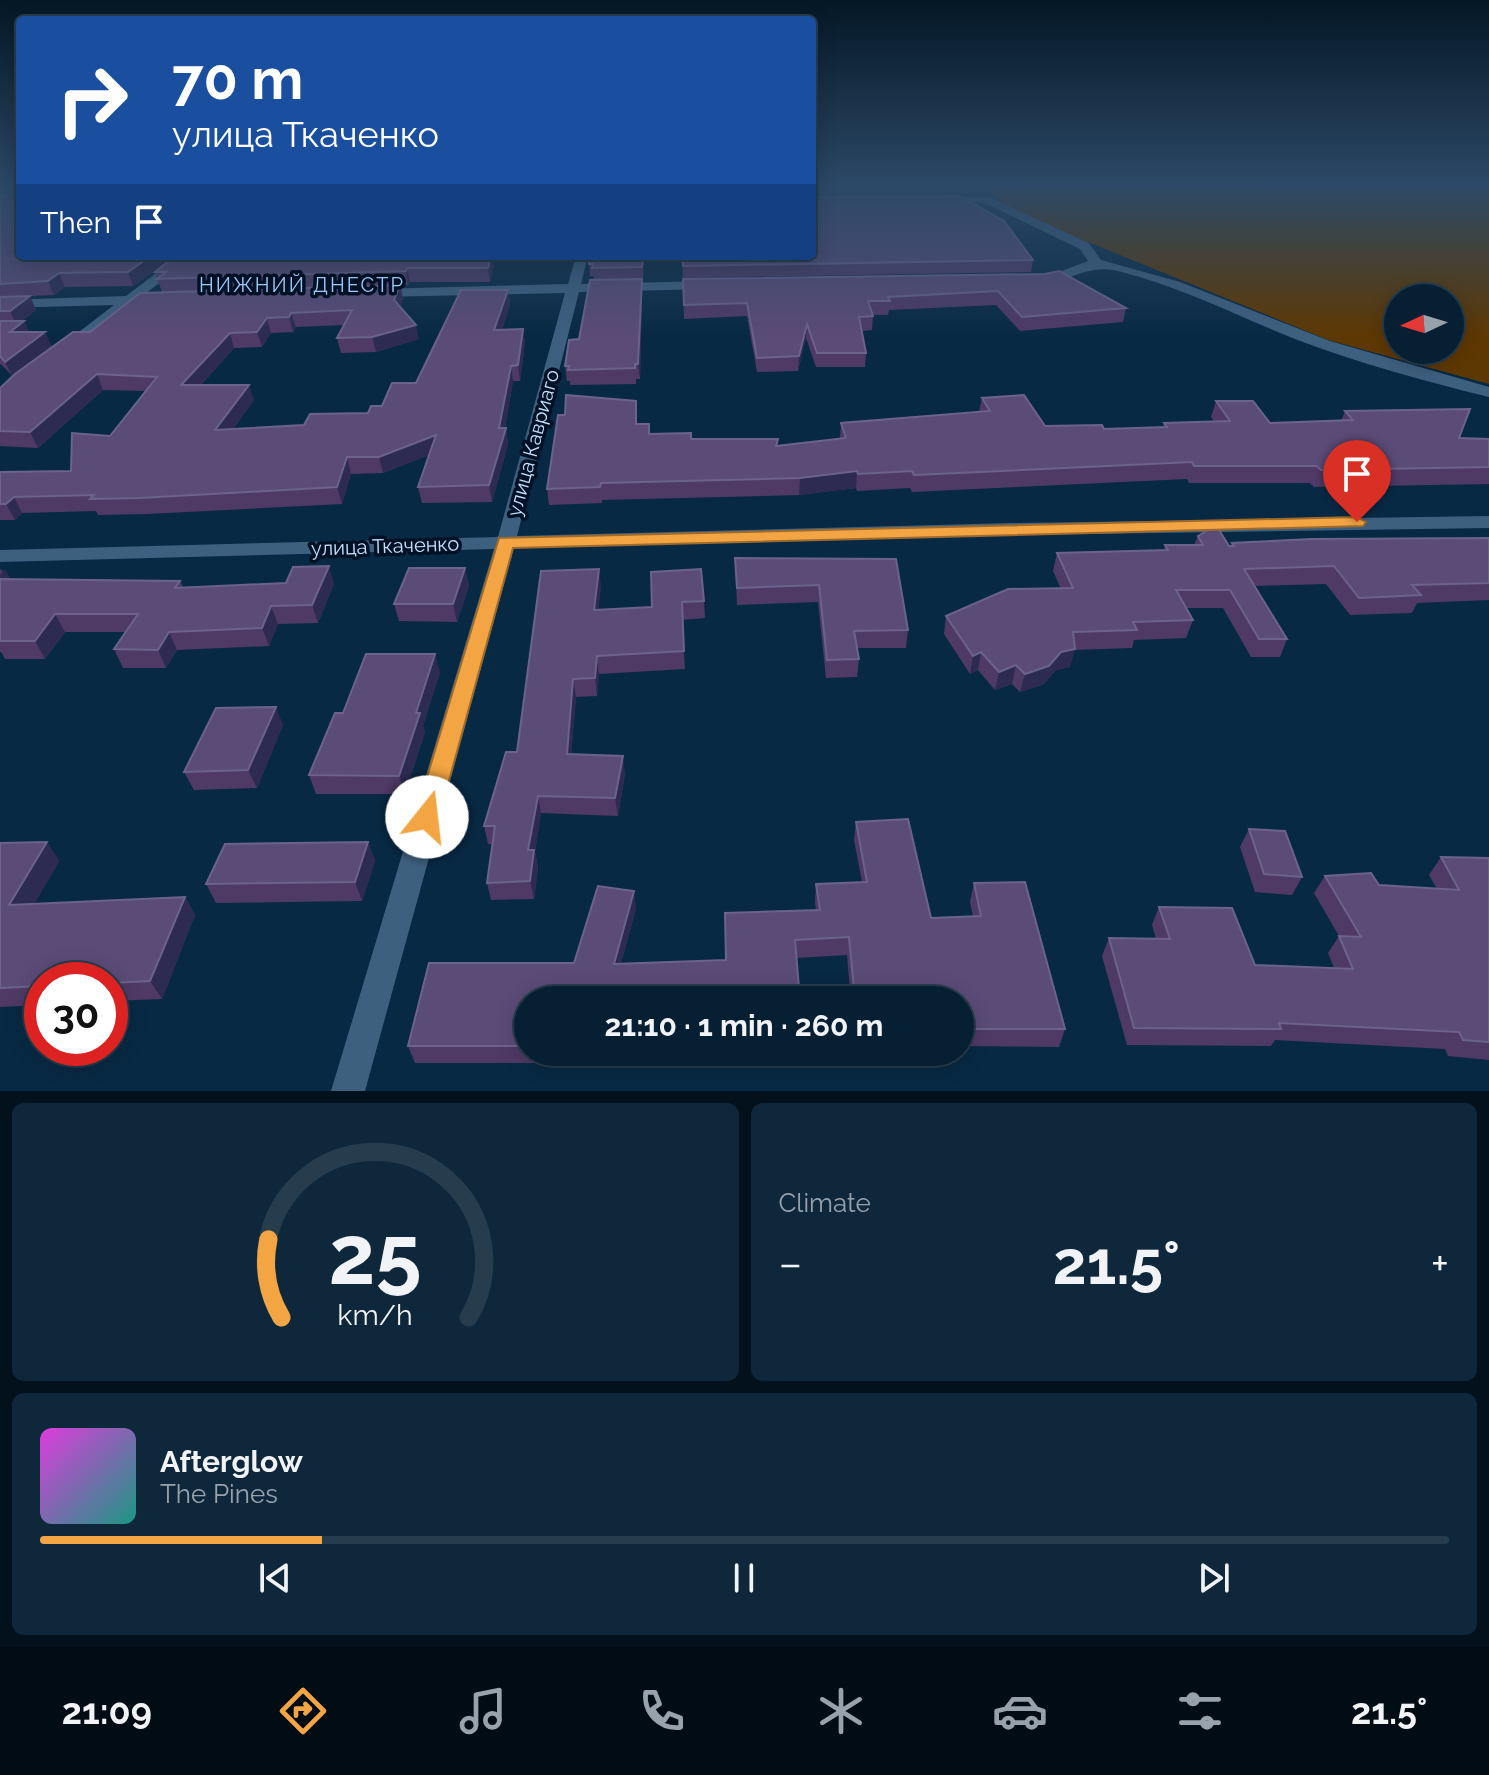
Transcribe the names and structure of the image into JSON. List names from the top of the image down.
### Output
{
  "streets": {
    "street": ["улица Кавриаго", "улица Ткаченко"]
  },
  "crossings": [
    ["улица Кавриаго", "улица Ткаченко"]
  ],
  "districts": ["НИЖНИЙ ДНЕСТР"],
  "north": "left",
  "page": {
    "turn": ["70 m", "улица Ткаченко"],
    "then": "Then",
    "limit": "30",
    "trip": "21:10 · 1 min · 260 m",
    "tile": "Climate",
    "heat": ["−", "21.5°", "+"],
    "song": ["Afterglow", "The Pines"],
    "tabs": ["21:09", "21.5°"],
    "gauge": ["25", "km/h"]
  }
}
